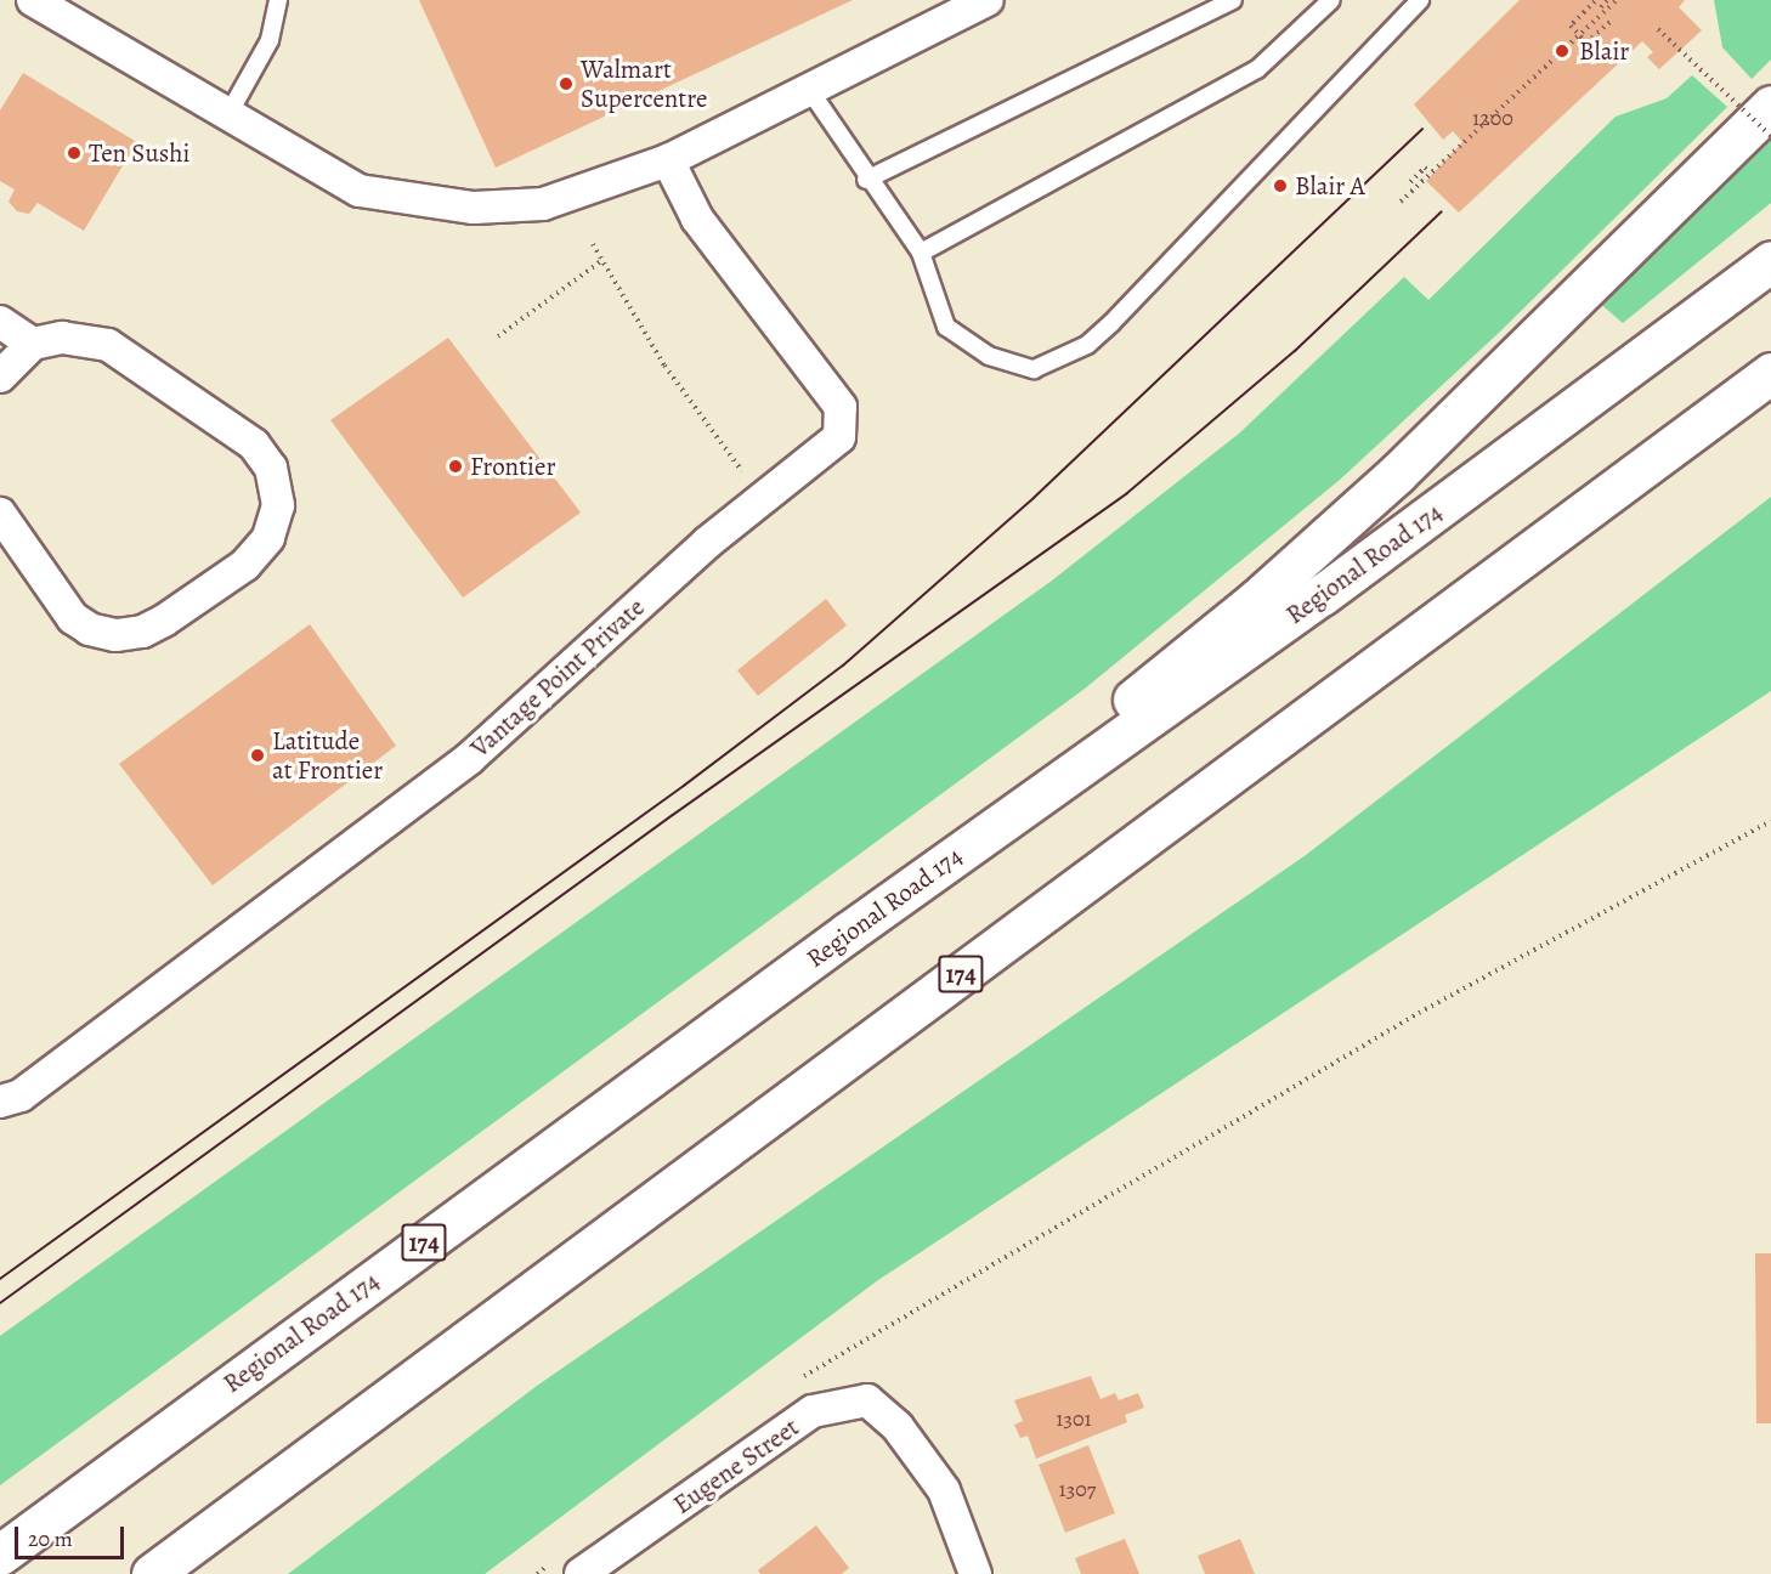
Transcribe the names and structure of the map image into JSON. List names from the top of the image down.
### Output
{
  "streets": {
    "highway": ["Regional Road 174", "174"],
    "street": ["Vantage Point Private", "Eugene Street"]
  },
  "places": [
    "Blair",
    "Walmart Supercentre",
    "Ten Sushi",
    "Blair A",
    "Frontier",
    "Latitude at Frontier"
  ],
  "house_numbers": ["1200", "1301", "1307"],
  "scale_bar": "20 m"
}
